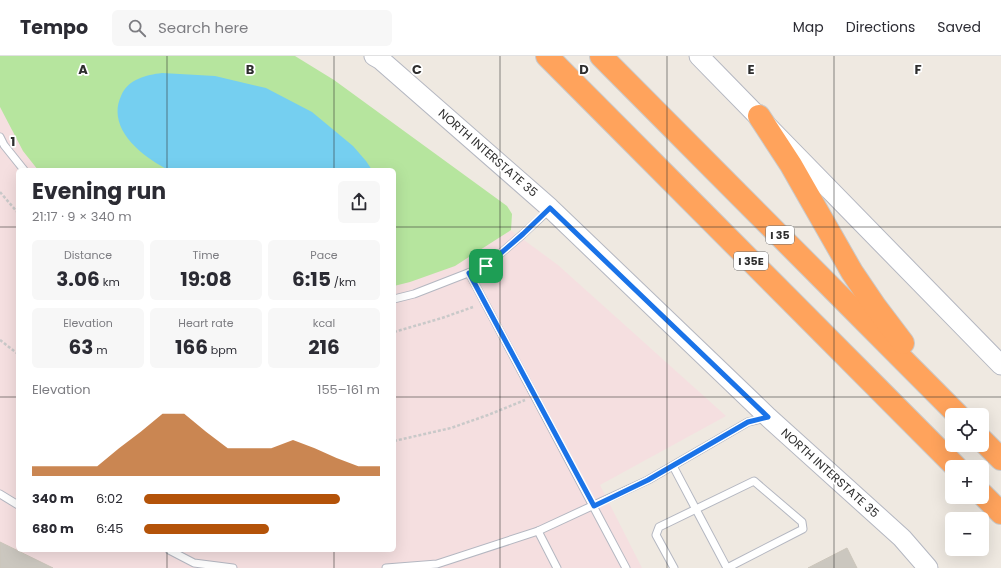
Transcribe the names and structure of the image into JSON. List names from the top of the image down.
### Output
{
  "streets": {
    "highway": ["I 35", "I 35E"],
    "main road": ["NORTH INTERSTATE 35"]
  },
  "page": {
    "header": "Tempo",
    "search": "Search here",
    "nav": ["Map", "Directions", "Saved"],
    "heading": ["Evening run", "21:17 · 9 × 340 m"],
    "stats": [
      ["Distance", "3.06 km"],
      ["Time", "19:08"],
      ["Pace", "6:15 /km"],
      ["Elevation", "63 m"],
      ["Heart rate", "166 bpm"],
      ["kcal", "216"]
    ],
    "chart": ["Elevation", "155–161 m"],
    "map_buttons": ["+", "−"],
    "list": [
      {
        "name": "340 m",
        "note": "6:02"
      },
      {
        "name": "680 m",
        "note": "6:45"
      }
    ]
  },
  "grid": {
    "columns": [
      "A",
      "B",
      "C",
      "D",
      "E",
      "F"
    ],
    "rows": ["1"]
  }
}
